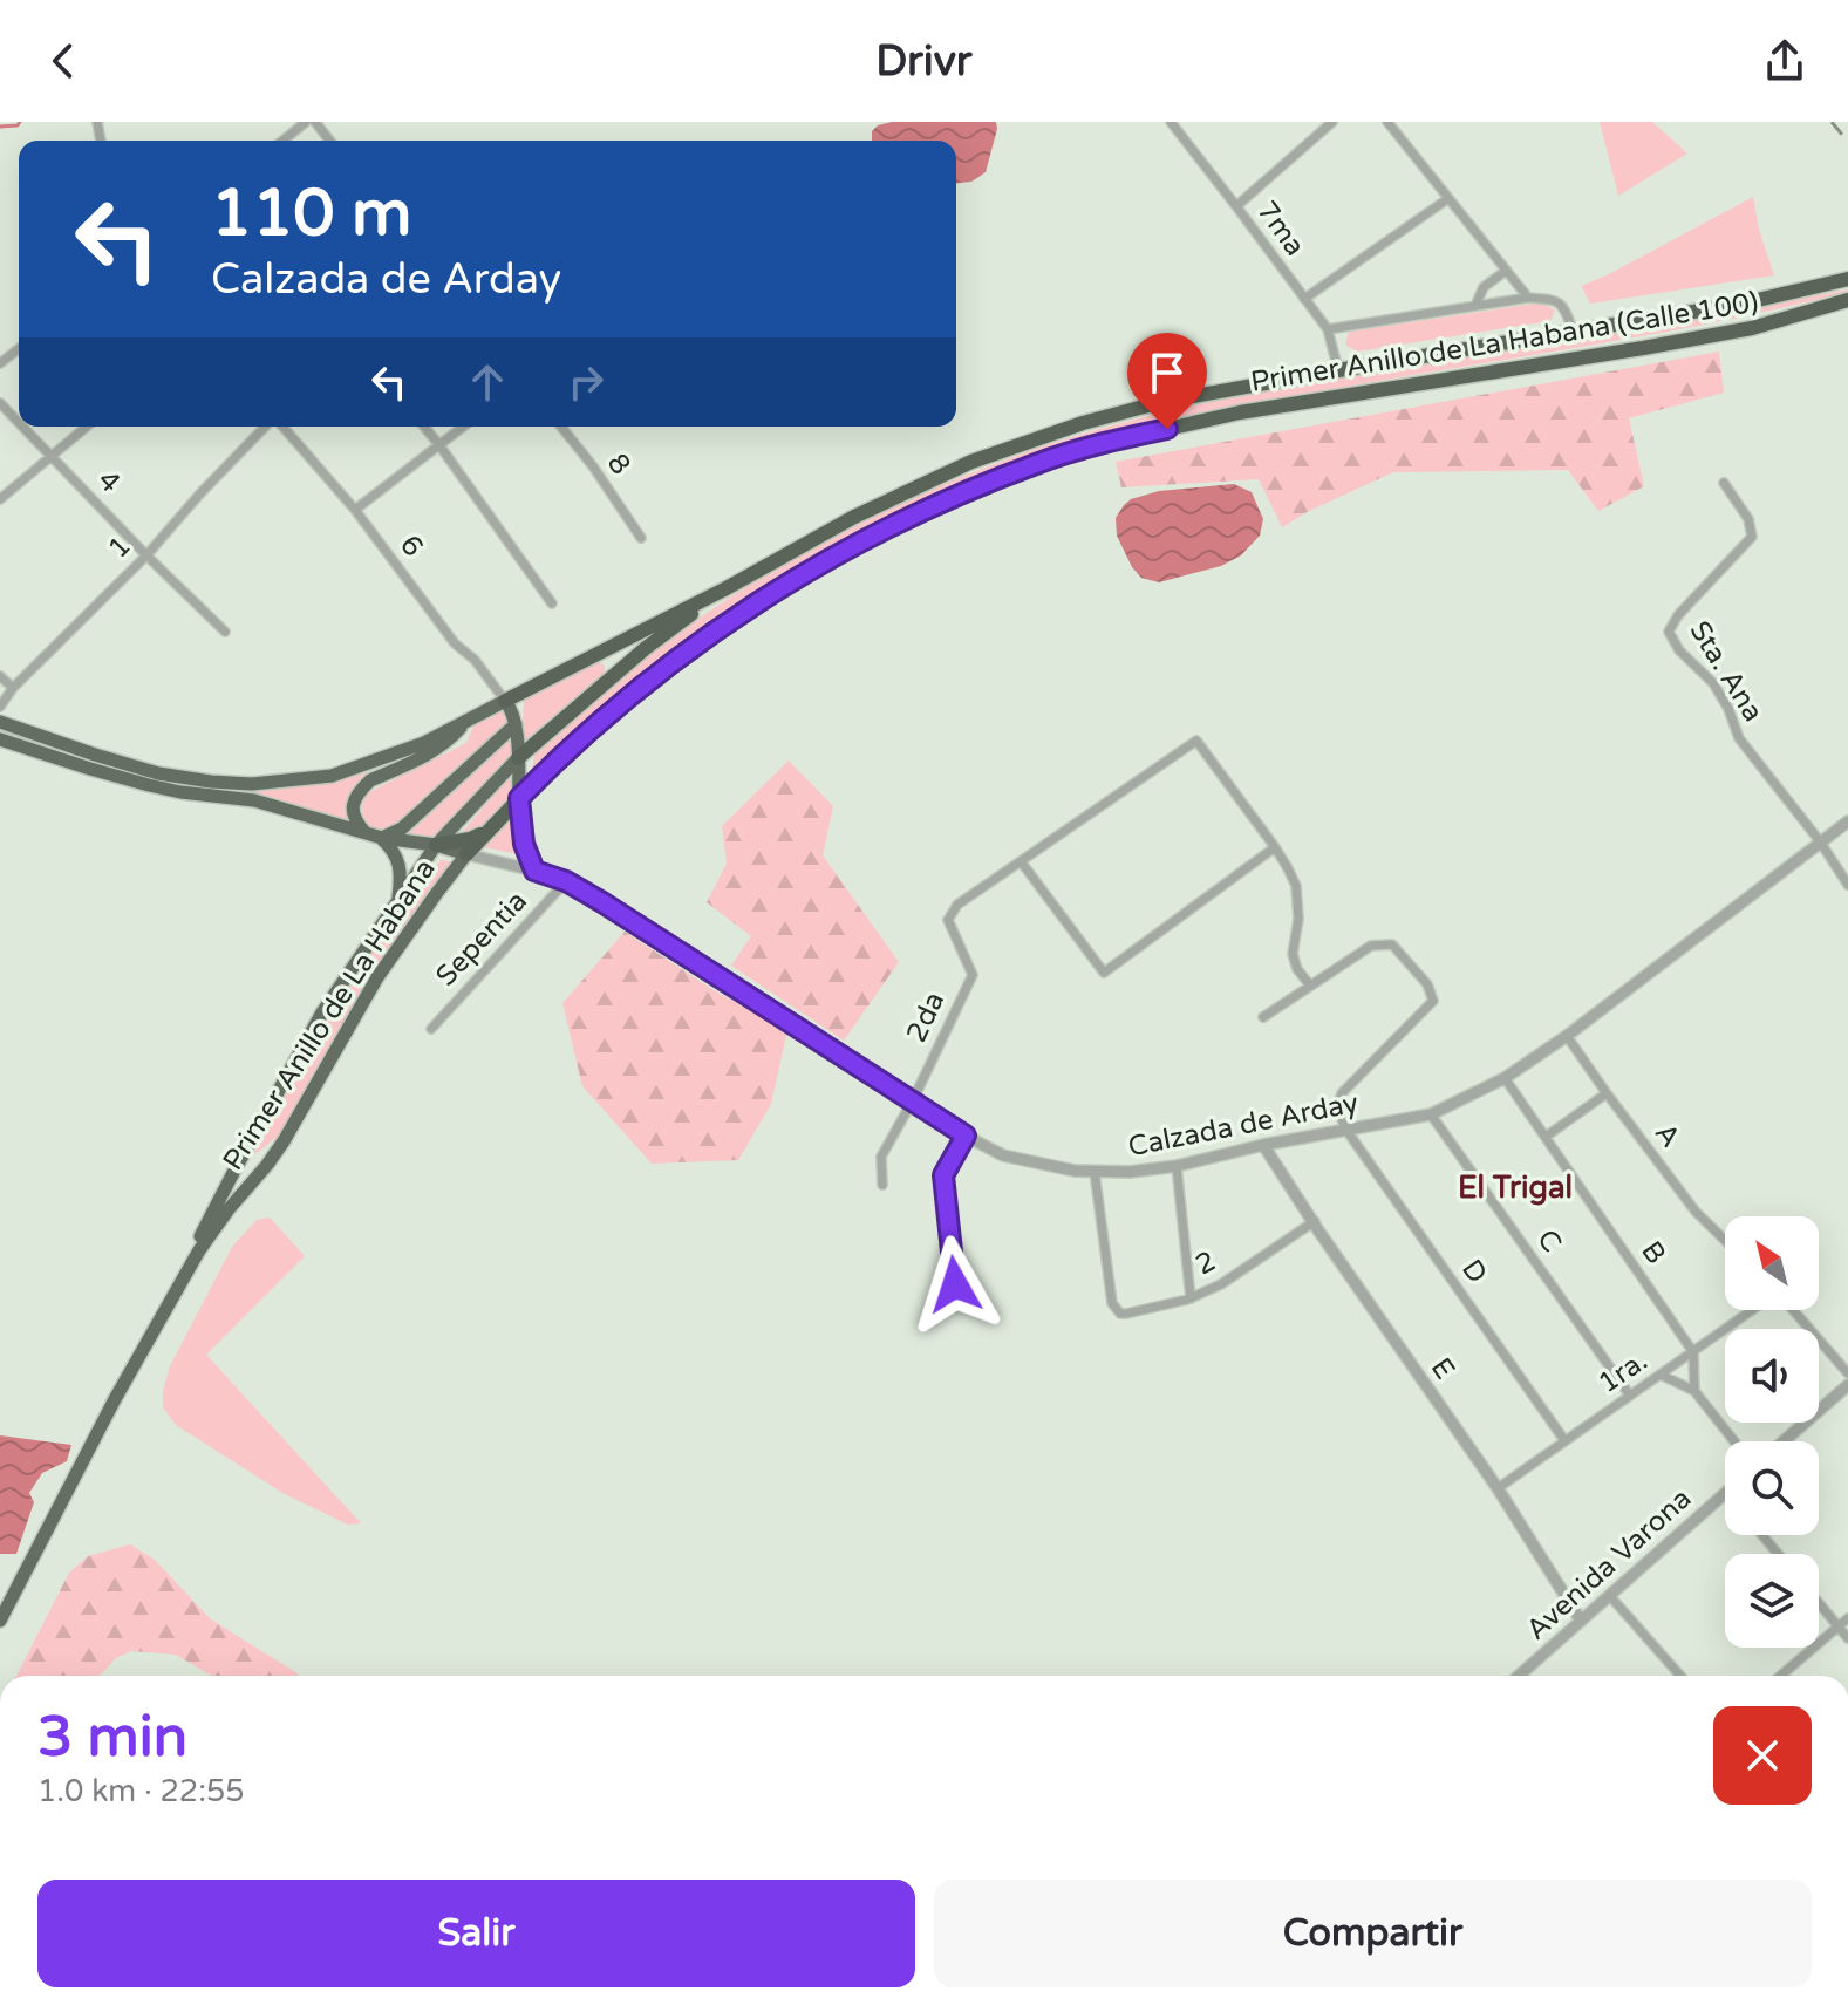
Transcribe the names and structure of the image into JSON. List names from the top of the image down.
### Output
{
  "streets": {
    "highway": ["Primer Anillo de La Habana (Calle 100)", "Primer Anillo de La Habana"],
    "street": [
      "7ma",
      "8",
      "4",
      "6",
      "1",
      "Sta. Ana",
      "Sepentia",
      "2da",
      "Calzada de Arday",
      "A",
      "C",
      "B",
      "2",
      "D",
      "E",
      "1ra.",
      "Avenida Varona"
    ]
  },
  "crossings": [
    ["7ma", "Primer Anillo de La Habana (Calle 100)"],
    ["Primer Anillo de La Habana (Calle 100)", "Primer Anillo de La Habana"],
    ["4", "1"],
    ["Sta. Ana", "Calzada de Arday"],
    ["Sepentia", "Calzada de Arday"],
    ["Primer Anillo de La Habana", "Calzada de Arday"],
    ["2da", "Calzada de Arday"],
    ["Calzada de Arday", "A"],
    ["Calzada de Arday", "C"],
    ["Calzada de Arday", "B"],
    ["Calzada de Arday", "2"],
    ["Calzada de Arday", "D"],
    ["Calzada de Arday", "E"],
    ["C", "1ra."],
    ["B", "1ra."],
    ["2", "E"],
    ["D", "1ra."],
    ["E", "1ra."],
    ["E", "Avenida Varona"]
  ],
  "districts": ["El Trigal"],
  "north": "top left",
  "page": {
    "header": "Drivr",
    "turn": ["110 m", "Calzada de Arday"],
    "heading": ["3 min", "1.0 km · 22:55"],
    "buttons": ["Salir", "Compartir"]
  }
}
